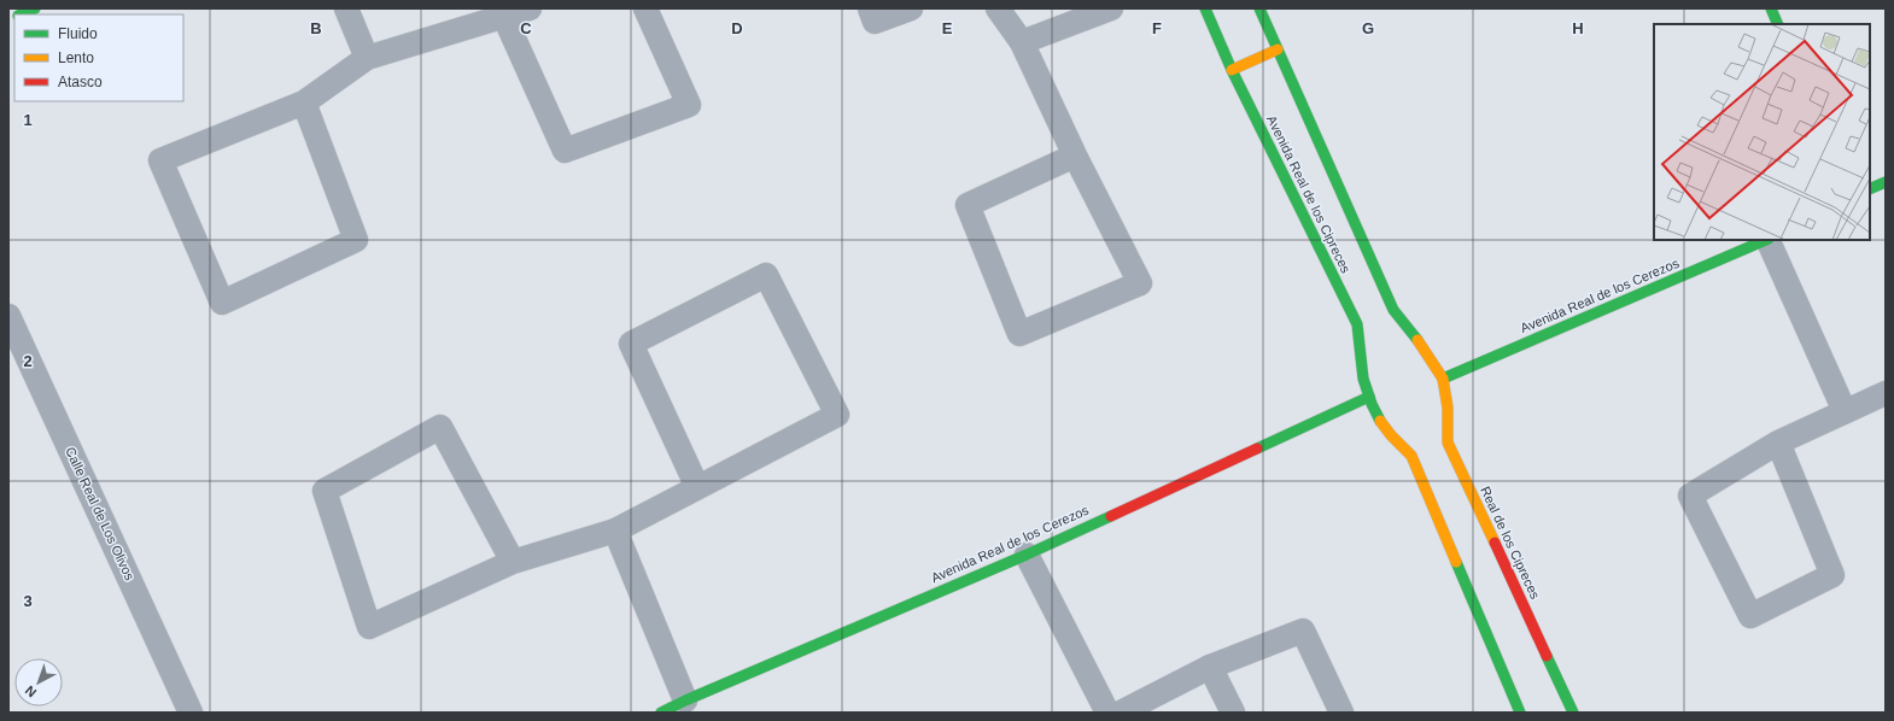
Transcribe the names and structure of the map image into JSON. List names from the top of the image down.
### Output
{
  "streets": {
    "street": [
      "Avenida Real de los Cipreces",
      "Avenida Real de los Cerezos",
      "Calle Real de Los Olivos",
      "Real de los Cipreces"
    ]
  },
  "crossings": [
    ["Avenida Real de los Cipreces", "Avenida Real de los Cerezos"],
    ["Avenida Real de los Cipreces", "Real de los Cipreces"],
    ["Avenida Real de los Cerezos", "Real de los Cipreces"]
  ],
  "legend": ["Fluido", "Lento", "Atasco"],
  "north": "bottom left",
  "grid": {
    "columns": [
      "B",
      "C",
      "D",
      "E",
      "F",
      "G",
      "H"
    ],
    "rows": ["1", "2", "3"]
  }
}
